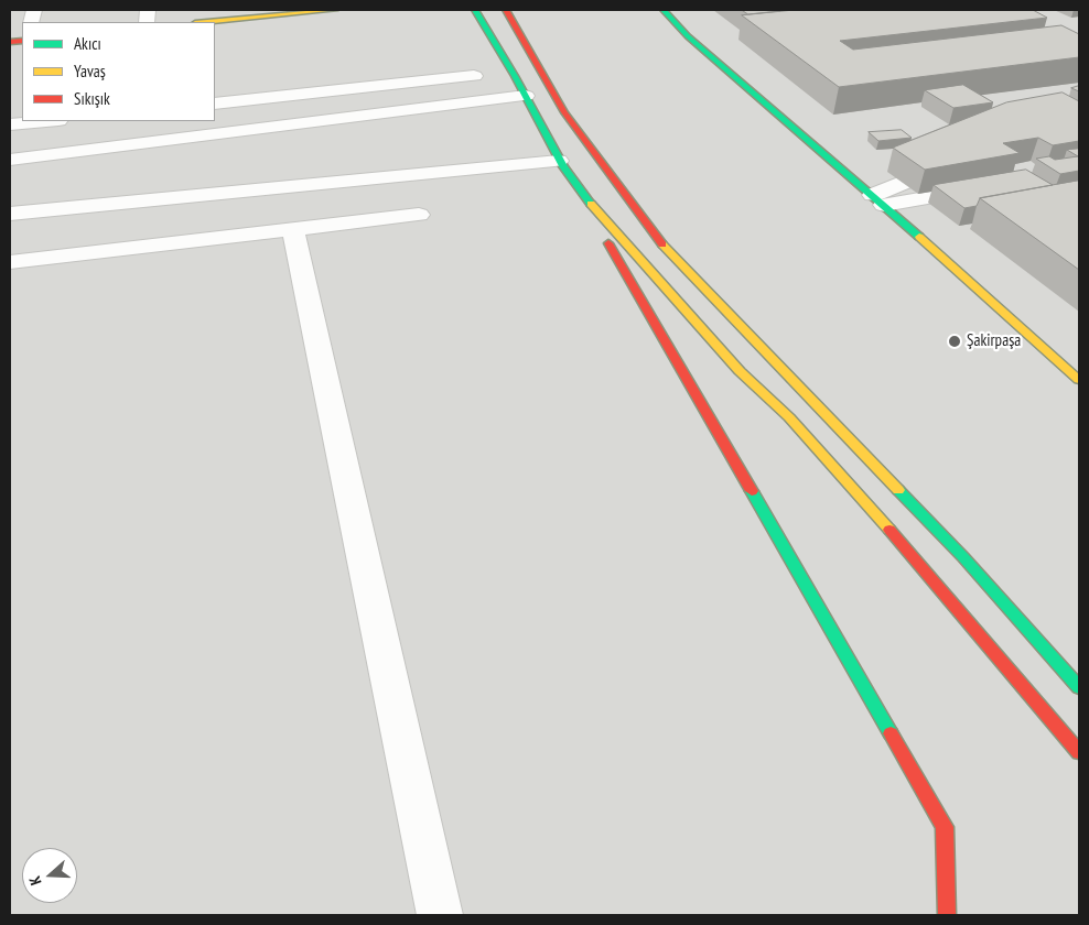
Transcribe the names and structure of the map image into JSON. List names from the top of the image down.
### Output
{
  "places": ["Şakirpaşa"],
  "legend": ["Akıcı", "Yavaş", "Sıkışık"],
  "north": "left"
}
